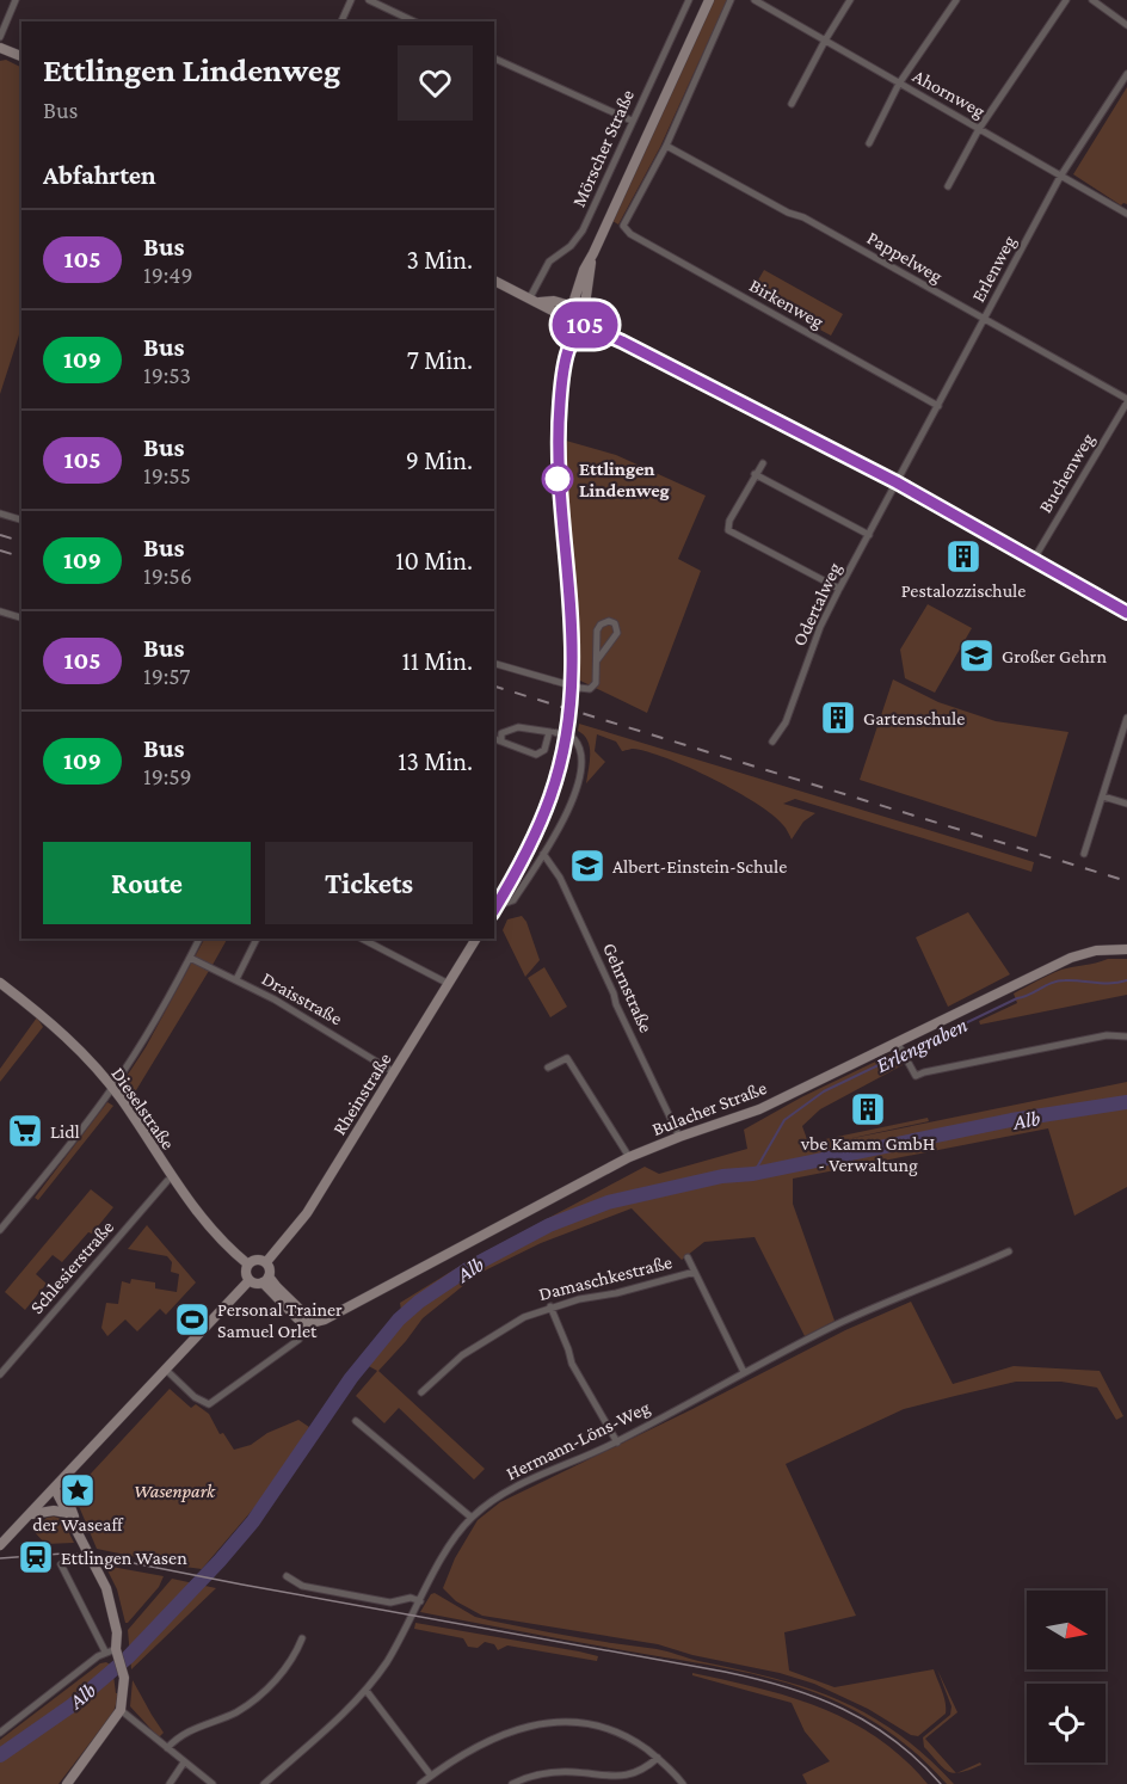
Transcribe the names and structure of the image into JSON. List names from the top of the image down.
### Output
{
  "streets": {
    "street": [
      "Ahornweg",
      "Mörscher Straße",
      "Pappelweg",
      "Erlenweg",
      "Birkenweg",
      "Buchenweg",
      "Odertalweg",
      "Gehrnstraße",
      "Draisstraße",
      "Rheinstraße",
      "Dieselstraße",
      "Bulacher Straße",
      "Schlesierstraße",
      "Damaschkestraße",
      "Hermann-Löns-Weg"
    ]
  },
  "crossings": [
    ["Ahornweg", "Erlenweg"],
    ["Pappelweg", "Erlenweg"],
    ["Pappelweg", "Birkenweg"],
    ["Pappelweg", "Buchenweg"],
    ["Erlenweg", "Birkenweg"],
    ["Erlenweg", "Odertalweg"],
    ["Gehrnstraße", "Bulacher Straße"],
    ["Draisstraße", "Rheinstraße"],
    ["Rheinstraße", "Dieselstraße"],
    ["Rheinstraße", "Bulacher Straße"],
    ["Dieselstraße", "Bulacher Straße"]
  ],
  "water": ["Erlengraben", "Alb"],
  "parks": ["Wasenpark"],
  "places": {
    "other": ["Ettlingen Lindenweg"],
    "building": ["Pestalozzischule", "Gartenschule", "vbe Kamm GmbH - Verwaltung"],
    "school or university": ["Großer Gehrn", "Albert-Einstein-Schule"],
    "supermarket": ["Lidl"],
    "sports": ["Personal Trainer Samuel Orlet"],
    "place": ["der Waseaff"],
    "station": ["Ettlingen Wasen"]
  },
  "lines": ["bus line 105"],
  "north": "right",
  "page": {
    "on_map": "105",
    "heading": [
      ["Ettlingen Lindenweg", "Bus"],
      "Abfahrten"
    ],
    "list": [
      {
        "mark": "105",
        "name": "Bus",
        "note": "19:49",
        "value": "3 Min."
      },
      {
        "mark": "109",
        "name": "Bus",
        "note": "19:53",
        "value": "7 Min."
      },
      {
        "mark": "105",
        "name": "Bus",
        "note": "19:55",
        "value": "9 Min."
      },
      {
        "mark": "109",
        "name": "Bus",
        "note": "19:56",
        "value": "10 Min."
      },
      {
        "mark": "105",
        "name": "Bus",
        "note": "19:57",
        "value": "11 Min."
      },
      {
        "mark": "109",
        "name": "Bus",
        "note": "19:59",
        "value": "13 Min."
      }
    ],
    "buttons": ["Route", "Tickets"]
  }
}
